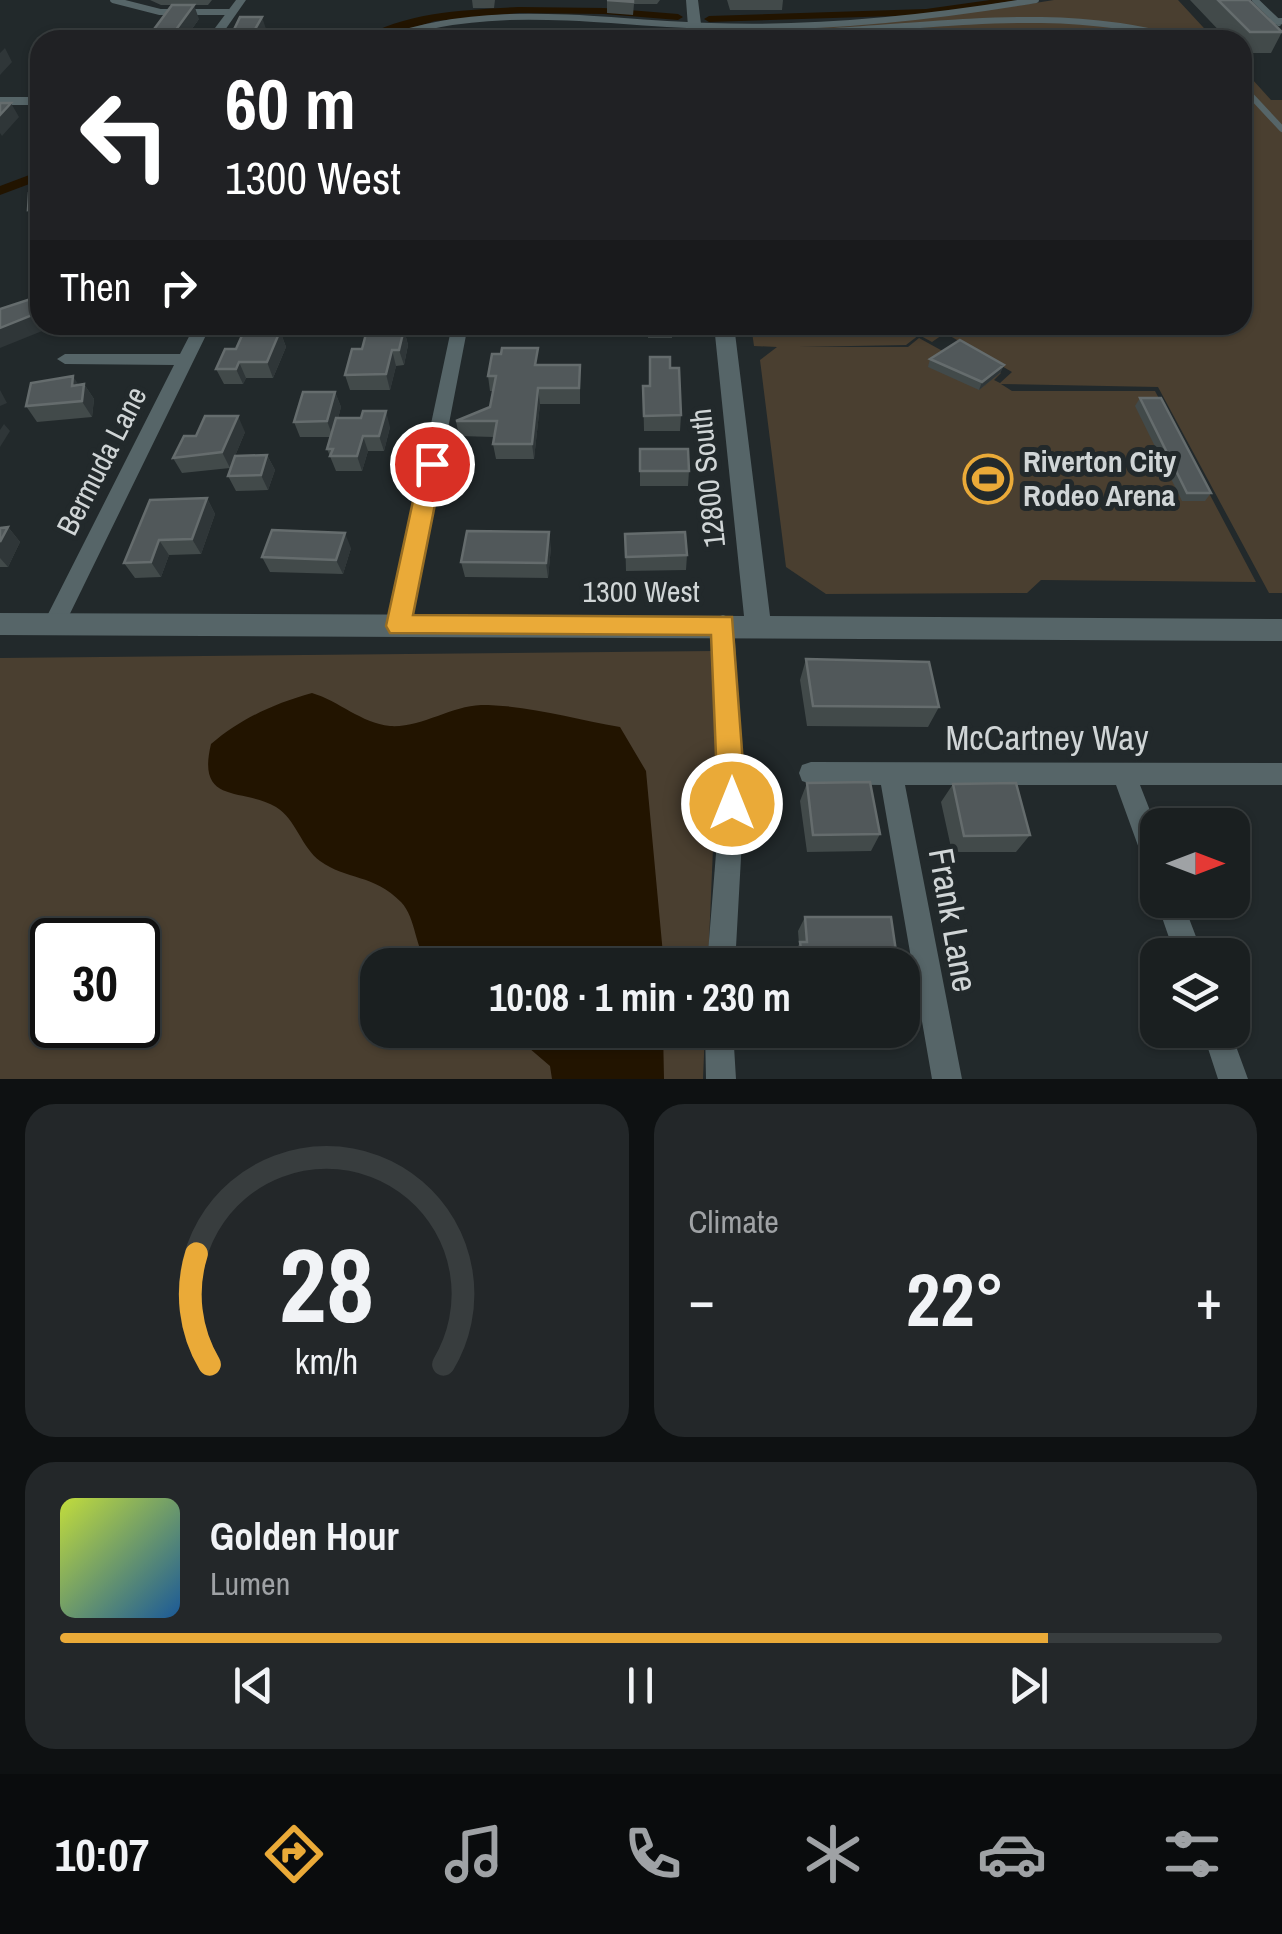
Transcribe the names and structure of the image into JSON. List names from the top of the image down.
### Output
{
  "streets": {
    "street": [
      "Bermuda Lane",
      "12800 South",
      "1300 West",
      "McCartney Way",
      "Frank Lane"
    ]
  },
  "crossings": [
    ["Bermuda Lane", "1300 West"],
    ["12800 South", "1300 West"],
    ["McCartney Way", "Frank Lane"]
  ],
  "places": {
    "sports": ["Riverton City Rodeo Arena"]
  },
  "north": "right",
  "page": {
    "turn": ["60 m", "1300 West"],
    "then": "Then",
    "limit": "30",
    "trip": "10:08 · 1 min · 230 m",
    "tile": "Climate",
    "heat": ["−", "22°", "+"],
    "song": ["Golden Hour", "Lumen"],
    "tabs": "10:07",
    "gauge": ["28", "km/h"]
  }
}
